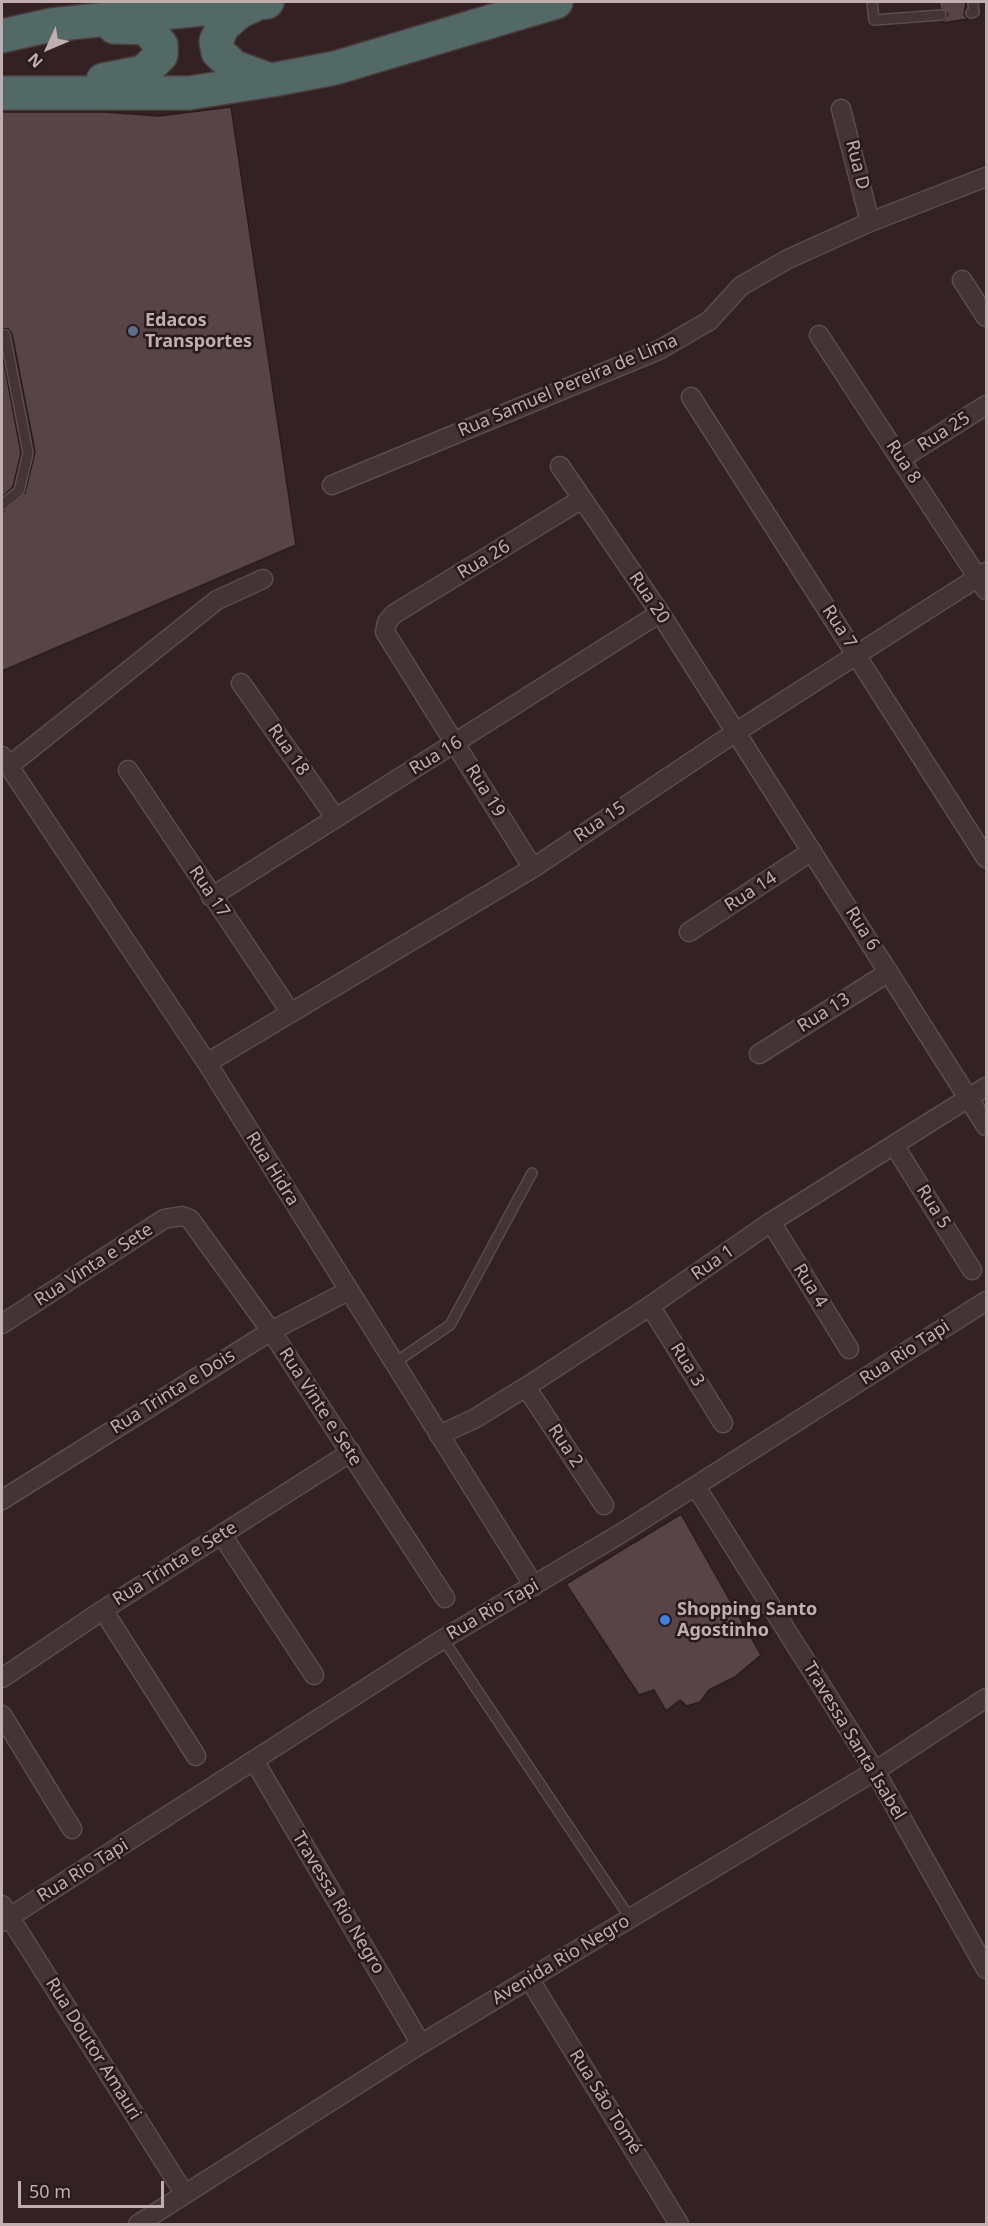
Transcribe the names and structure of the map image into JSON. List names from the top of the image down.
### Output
{
  "streets": {
    "street": [
      "Rua D",
      "Rua Samuel Pereira de Lima",
      "Rua 25",
      "Rua 8",
      "Rua 26",
      "Rua 20",
      "Rua 7",
      "Rua 18",
      "Rua 16",
      "Rua 19",
      "Rua 15",
      "Rua 17",
      "Rua 14",
      "Rua 6",
      "Rua 13",
      "Rua Hidra",
      "Rua 5",
      "Rua 1",
      "Rua Vinta e Sete",
      "Rua 4",
      "Rua Rio Tapi",
      "Rua 3",
      "Rua Trinta e Dois",
      "Rua Vinte e Sete",
      "Rua 2",
      "Rua Trinta e Sete",
      "Travessa Santa Isabel",
      "Travessa Rio Negro",
      "Avenida Rio Negro",
      "Rua Doutor Amauri",
      "Rua São Tomé"
    ]
  },
  "crossings": [
    ["Rua D", "Rua Samuel Pereira de Lima"],
    ["Rua 25", "Rua 8"],
    ["Rua 8", "Rua 15"],
    ["Rua 26", "Rua 20"],
    ["Rua 26", "Rua 19"],
    ["Rua 20", "Rua 16"],
    ["Rua 20", "Rua 15"],
    ["Rua 20", "Rua 6"],
    ["Rua 7", "Rua 15"],
    ["Rua 18", "Rua 16"],
    ["Rua 16", "Rua 19"],
    ["Rua 16", "Rua 17"],
    ["Rua 19", "Rua 15"],
    ["Rua 15", "Rua 17"],
    ["Rua 15", "Rua 6"],
    ["Rua 15", "Rua Hidra"],
    ["Rua 14", "Rua 6"],
    ["Rua 6", "Rua 13"],
    ["Rua 6", "Rua 1"],
    ["Rua Hidra", "Rua 1"],
    ["Rua Hidra", "Rua Rio Tapi"],
    ["Rua Hidra", "Rua Trinta e Dois"],
    ["Rua 5", "Rua 1"],
    ["Rua 1", "Rua 4"],
    ["Rua 1", "Rua 3"],
    ["Rua 1", "Rua 2"],
    ["Rua Vinta e Sete", "Rua Vinte e Sete"],
    ["Rua Rio Tapi", "Travessa Santa Isabel"],
    ["Rua Rio Tapi", "Travessa Rio Negro"],
    ["Rua Rio Tapi", "Rua Doutor Amauri"],
    ["Rua Trinta e Dois", "Rua Vinte e Sete"],
    ["Rua Vinte e Sete", "Rua Trinta e Sete"],
    ["Travessa Santa Isabel", "Avenida Rio Negro"],
    ["Travessa Rio Negro", "Avenida Rio Negro"],
    ["Avenida Rio Negro", "Rua Doutor Amauri"],
    ["Avenida Rio Negro", "Rua São Tomé"]
  ],
  "places": ["Edacos Transportes", "Shopping Santo Agostinho"],
  "scale_bar": "50 m",
  "north": "bottom left"
}
